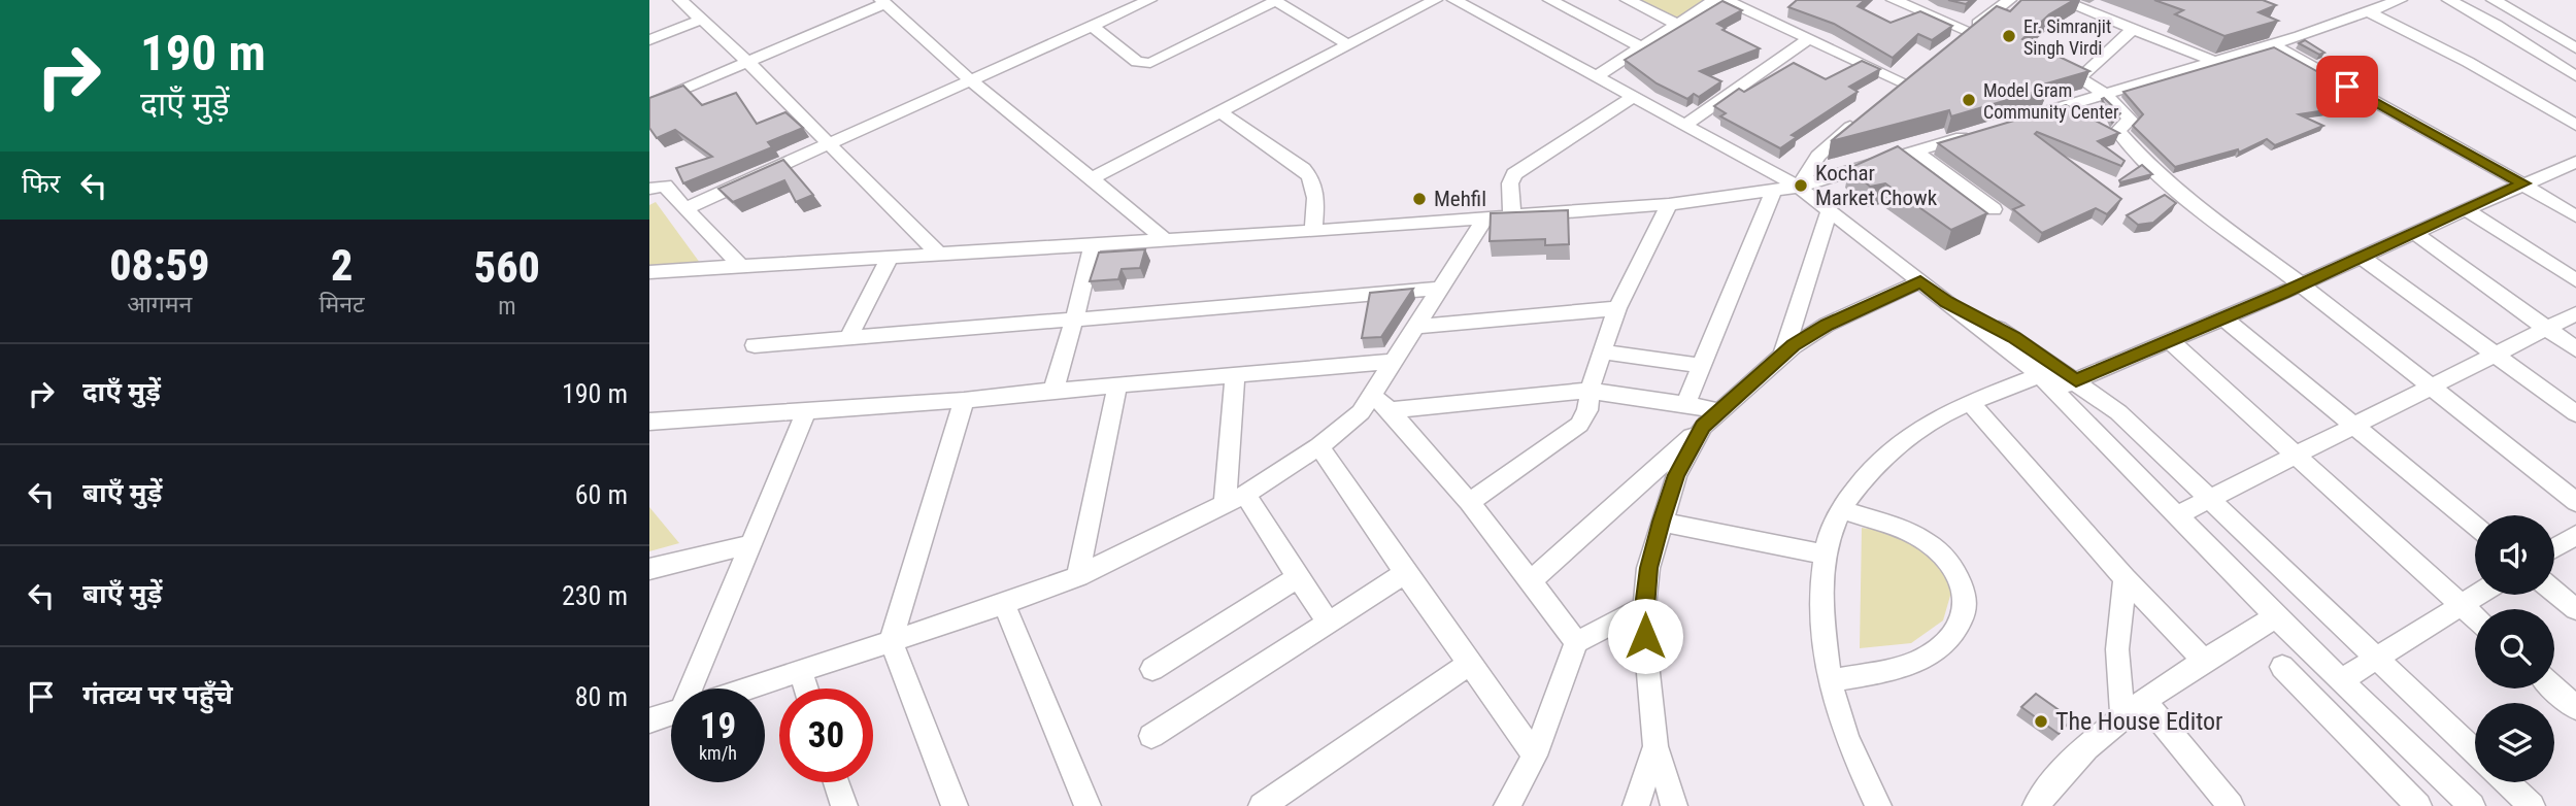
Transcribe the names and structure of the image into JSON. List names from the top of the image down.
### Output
{
  "places": [
    "Er. Simranjit Singh Virdi",
    "Model Gram Community Center",
    "Kochar Market Chowk",
    "Mehfil",
    "The House Editor"
  ],
  "page": {
    "turn": ["190 m", "दाएँ मुड़ें"],
    "then": "फिर",
    "eta": [
      "08:59",
      "आगमन",
      "2",
      "मिनट",
      "560",
      "m"
    ],
    "list": [
      {
        "name": "दाएँ मुड़ें",
        "value": "190 m"
      },
      {
        "name": "बाएँ मुड़ें",
        "value": "60 m"
      },
      {
        "name": "बाएँ मुड़ें",
        "value": "230 m"
      },
      {
        "name": "गंतव्य पर पहुँचे",
        "value": "80 m"
      }
    ],
    "speed": "19 km/h",
    "limit": "30"
  }
}
